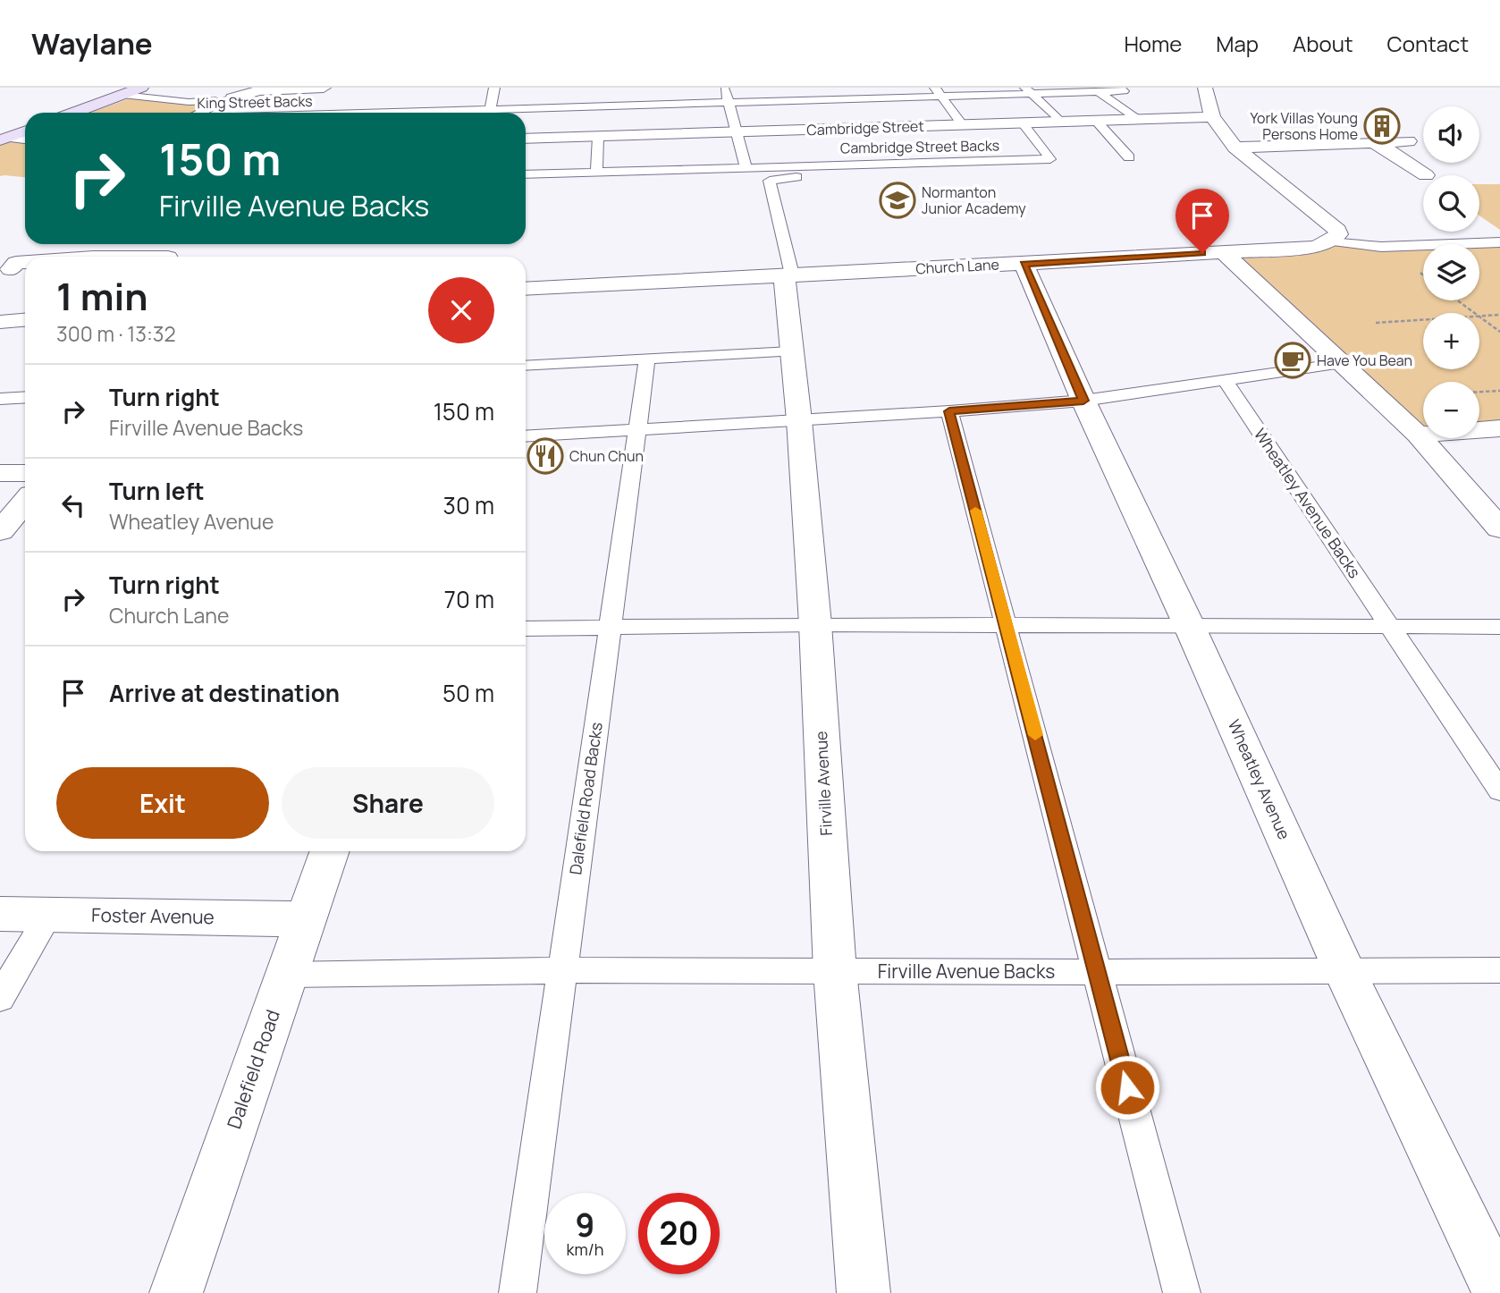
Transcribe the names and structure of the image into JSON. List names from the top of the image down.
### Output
{
  "streets": {
    "street": [
      "Cambridge Street",
      "Church Lane",
      "Wheatley Avenue",
      "Firville Avenue",
      "Foster Avenue",
      "Dalefield Road"
    ],
    "lane": [
      "King Street Backs",
      "Cambridge Street Backs",
      "Wheatley Avenue Backs",
      "Dalefield Road Backs",
      "Firville Avenue Backs"
    ]
  },
  "crossings": [
    ["Cambridge Street", "Cambridge Street Backs"],
    ["Church Lane", "Wheatley Avenue"],
    ["Church Lane", "Firville Avenue"],
    ["Wheatley Avenue", "Firville Avenue Backs"],
    ["Firville Avenue", "Firville Avenue Backs"],
    ["Foster Avenue", "Dalefield Road"]
  ],
  "places": {
    "building": ["York Villas Young Persons Home"],
    "school or university": ["Normanton Junior Academy"],
    "cafe": ["Have You Bean"],
    "restaurant": ["Chun Chun"]
  },
  "page": {
    "header": "Waylane",
    "nav": [
      "Home",
      "Map",
      "About",
      "Contact"
    ],
    "map_buttons": ["+", "−"],
    "turn": ["150 m", "Firville Avenue Backs"],
    "heading": ["1 min", "300 m · 13:32"],
    "list": [
      {
        "name": "Turn right",
        "note": "Firville Avenue Backs",
        "value": "150 m"
      },
      {
        "name": "Turn left",
        "note": "Wheatley Avenue",
        "value": "30 m"
      },
      {
        "name": "Turn right",
        "note": "Church Lane",
        "value": "70 m"
      },
      {
        "name": "Arrive at destination",
        "value": "50 m"
      }
    ],
    "buttons": ["Exit", "Share"],
    "speed": "9 km/h",
    "limit": "20"
  }
}
